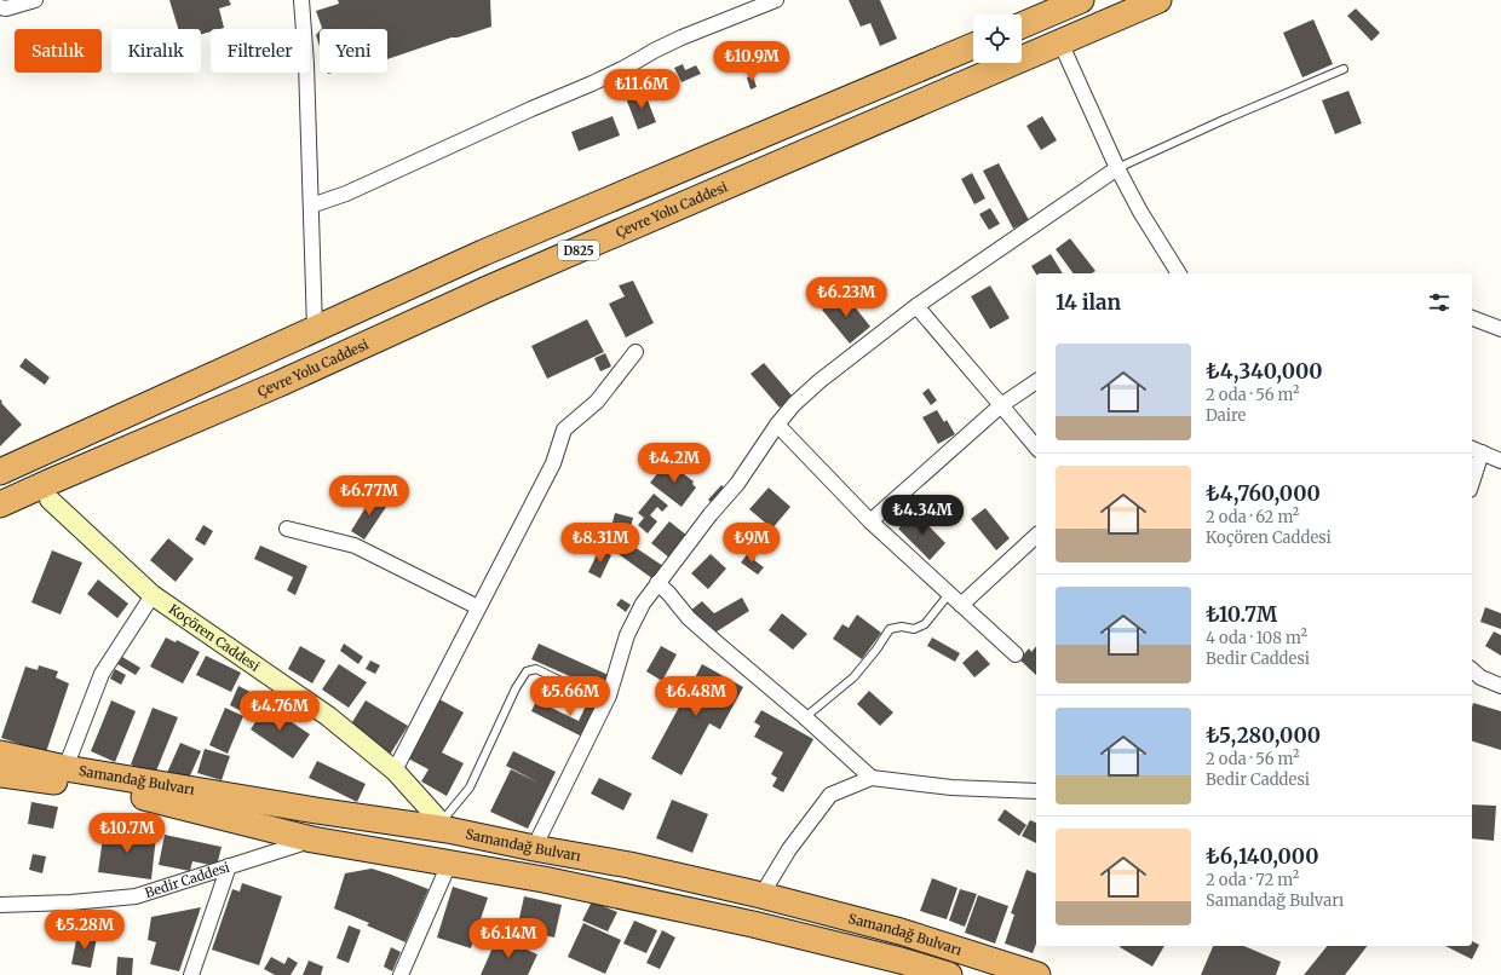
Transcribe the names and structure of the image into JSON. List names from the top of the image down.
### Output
{
  "streets": {
    "highway": ["Çevre Yolu Caddesi", "D825", "Samandağ Bulvarı"],
    "street": ["Koçören Caddesi", "Bedir Caddesi"]
  },
  "crossings": [
    ["Koçören Caddesi", "Samandağ Bulvarı"],
    ["Samandağ Bulvarı", "Bedir Caddesi"]
  ],
  "page": {
    "chip": [
      "Satılık",
      "Kiralık",
      "Filtreler",
      "Yeni"
    ],
    "price": [
      "₺10.9M",
      "₺11.6M",
      "₺6.23M",
      "₺4.2M",
      "₺6.77M",
      "₺4.34M",
      "₺8.31M",
      "₺9M",
      "₺5.66M",
      "₺6.48M",
      "₺4.76M",
      "₺10.7M",
      "₺5.28M",
      "₺6.14M"
    ],
    "heading": "14 ilan",
    "list": [
      {
        "name": "₺4,340,000",
        "note": "2 oda · 56 m² · Daire"
      },
      {
        "name": "₺4,760,000",
        "note": "2 oda · 62 m² · Koçören Caddesi"
      },
      {
        "name": "₺10.7M",
        "note": "4 oda · 108 m² · Bedir Caddesi"
      },
      {
        "name": "₺5,280,000",
        "note": "2 oda · 56 m² · Bedir Caddesi"
      },
      {
        "name": "₺6,140,000",
        "note": "2 oda · 72 m² · Samandağ Bulvarı"
      }
    ]
  }
}
